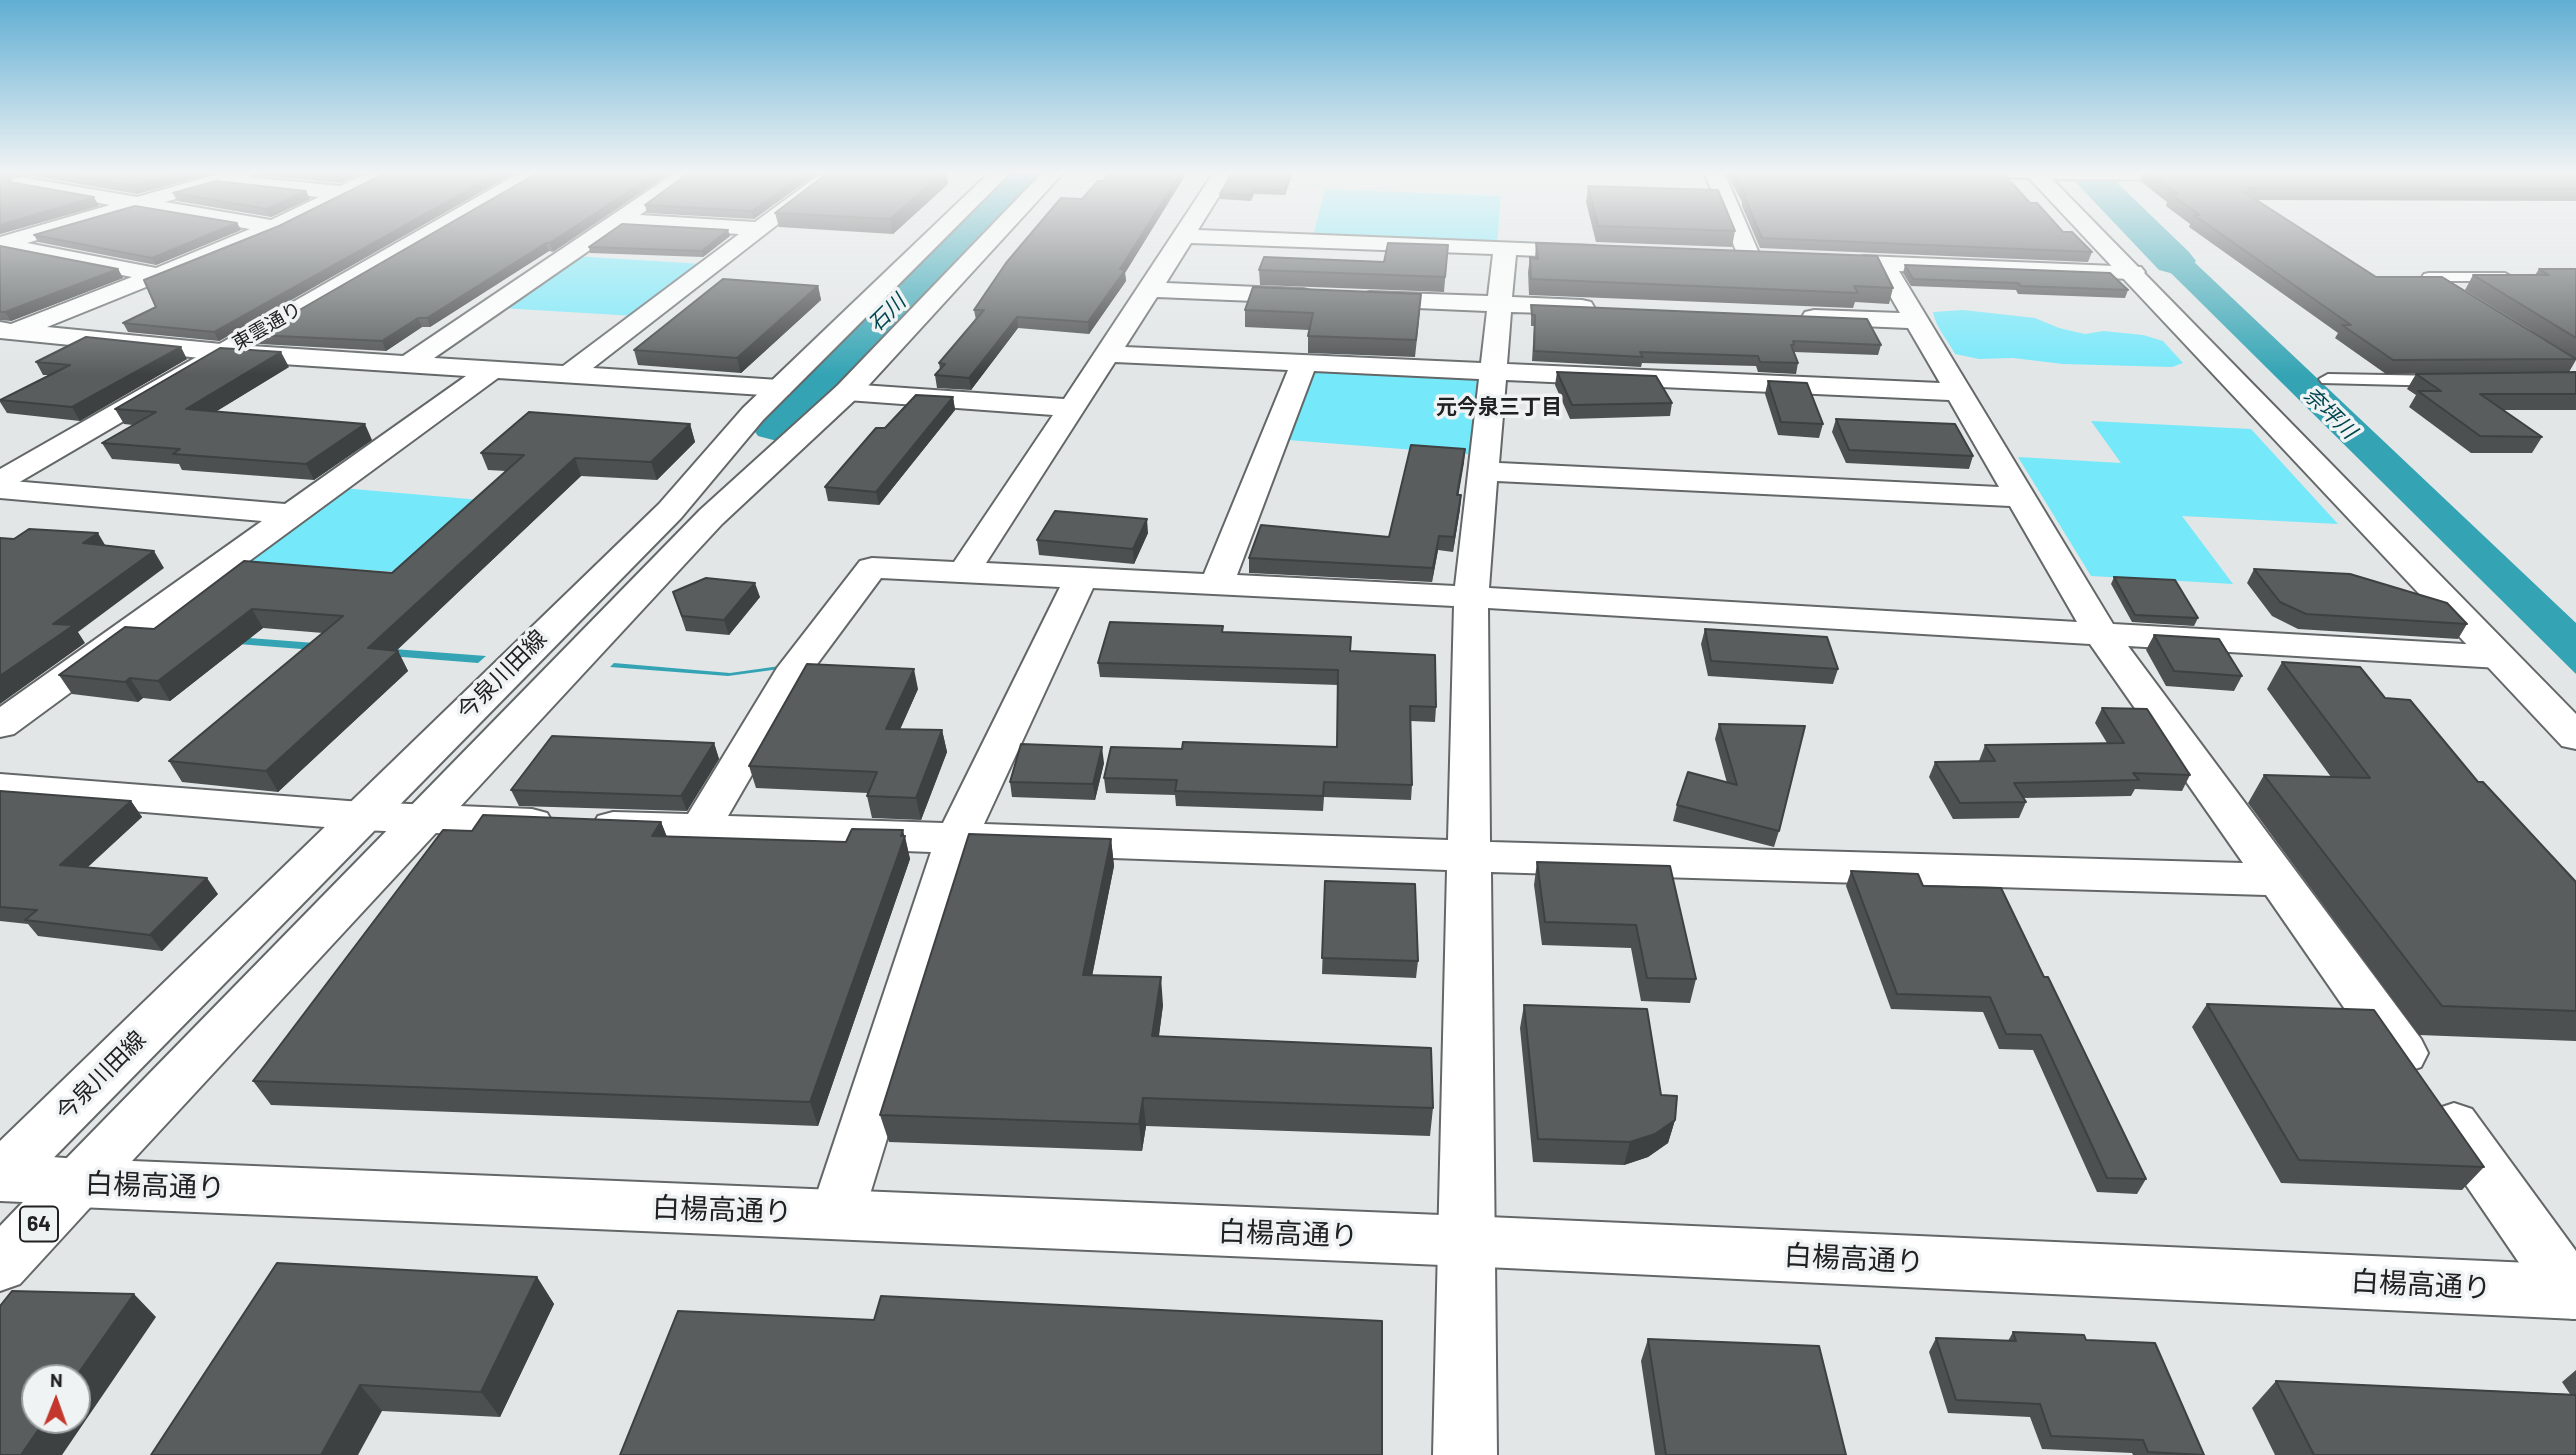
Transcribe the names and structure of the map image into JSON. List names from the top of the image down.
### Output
{
  "streets": {
    "street": [
      "東雲通り",
      "今泉川田線",
      "白楊高通り",
      "64"
    ]
  },
  "crossings": [
    ["今泉川田線", "白楊高通り"],
    ["今泉川田線", "64"],
    ["白楊高通り", "64"]
  ],
  "districts": ["元今泉三丁目"],
  "water": ["石川", "奈坪川"],
  "north": "top"
}
